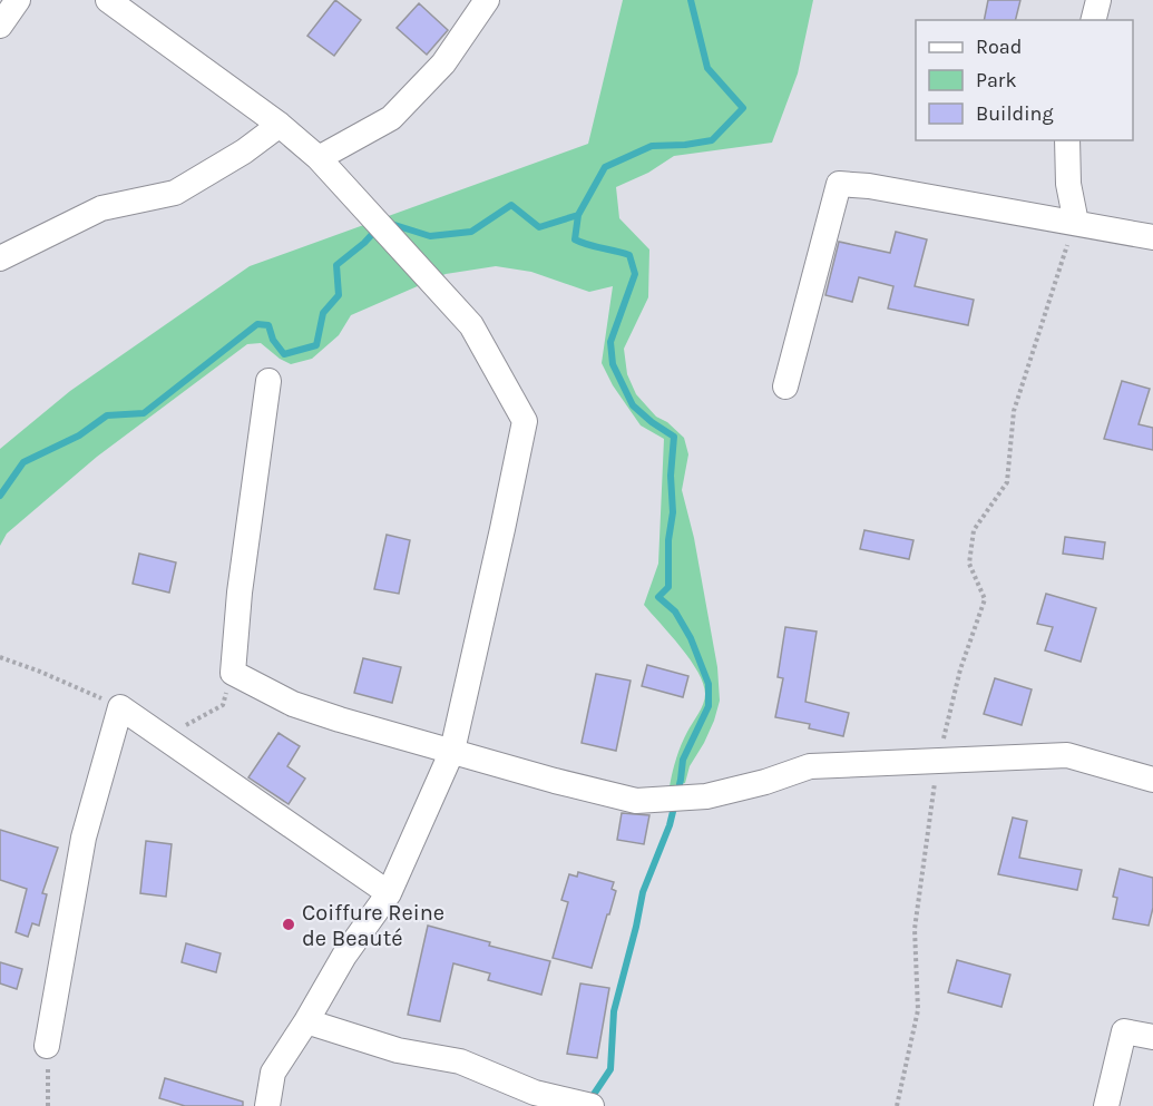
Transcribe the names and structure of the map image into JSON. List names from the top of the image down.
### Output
{
  "places": ["Coiffure Reine de Beauté"],
  "legend": ["Road", "Park", "Building"]
}
